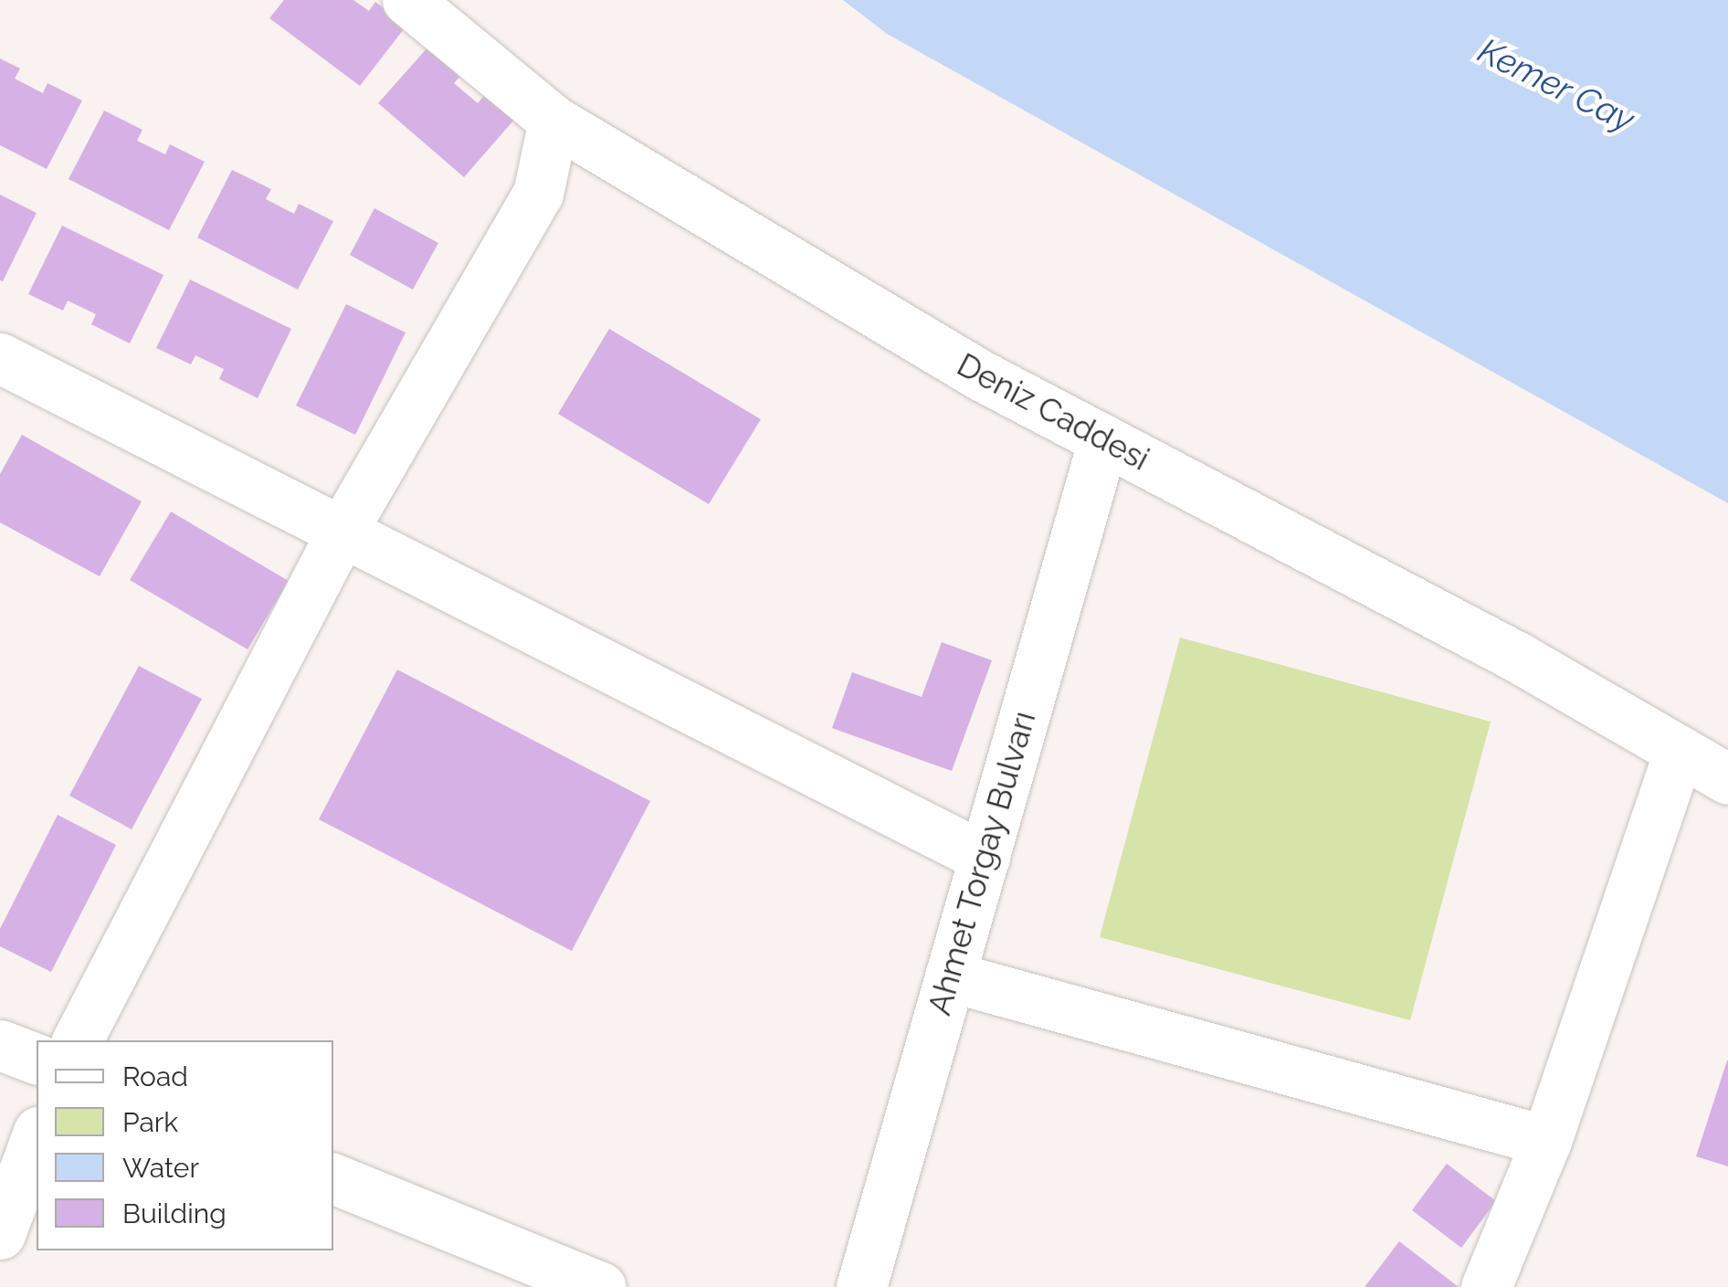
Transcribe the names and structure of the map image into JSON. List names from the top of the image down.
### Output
{
  "streets": {
    "street": ["Deniz Caddesi", "Ahmet Torgay Bulvarı"]
  },
  "crossings": [
    ["Deniz Caddesi", "Ahmet Torgay Bulvarı"]
  ],
  "water": ["Kemer Cay"],
  "legend": [
    "Road",
    "Park",
    "Water",
    "Building"
  ]
}
